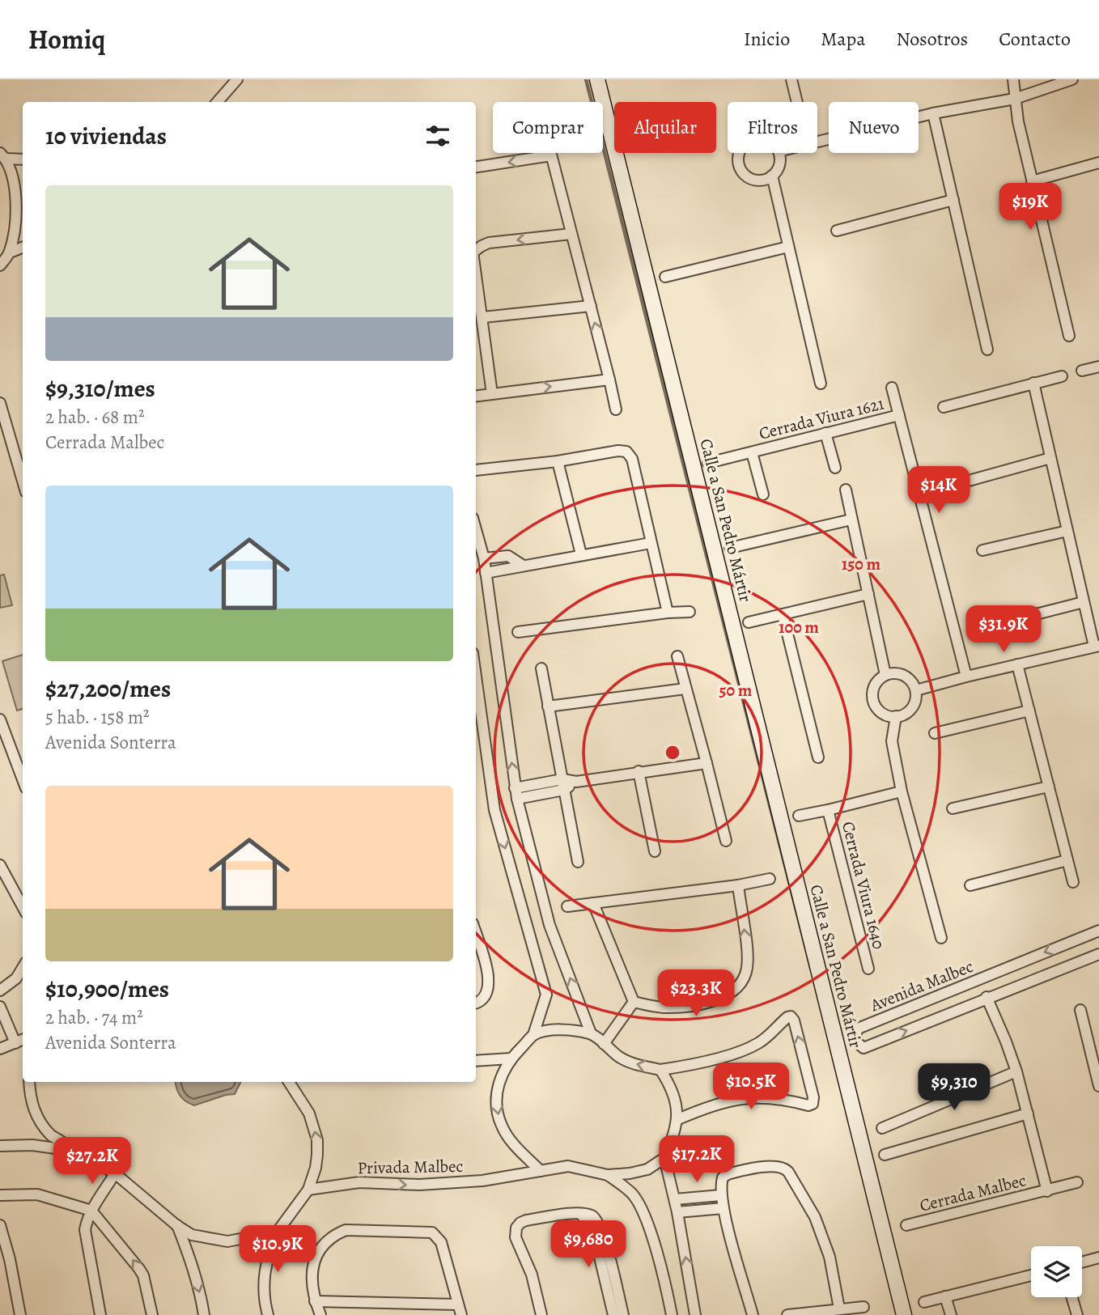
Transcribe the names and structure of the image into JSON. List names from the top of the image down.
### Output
{
  "streets": {
    "main road": ["Calle a San Pedro Mártir"],
    "street": [
      "Cerrada Viura 1621",
      "Cerrada Viura 1640",
      "Avenida Malbec",
      "Privada Malbec",
      "Cerrada Malbec"
    ]
  },
  "crossings": [
    ["Avenida Malbec", "Cerrada Malbec"]
  ],
  "one_way": ["Privada Malbec"],
  "page": {
    "header": "Homiq",
    "nav": [
      "Inicio",
      "Mapa",
      "Nosotros",
      "Contacto"
    ],
    "chip": [
      "Comprar",
      "Alquilar",
      "Filtros",
      "Nuevo"
    ],
    "heading": "10 viviendas",
    "list": [
      {
        "name": "$9,310/mes",
        "note": "2 hab. · 68 m² · Cerrada Malbec"
      },
      {
        "name": "$27,200/mes",
        "note": "5 hab. · 158 m² · Avenida Sonterra"
      },
      {
        "name": "$10,900/mes",
        "note": "2 hab. · 74 m² · Avenida Sonterra"
      }
    ],
    "price": [
      "$19K",
      "$14K",
      "$31.9K",
      "$23.3K",
      "$10.5K",
      "$9,310",
      "$17.2K",
      "$27.2K",
      "$9,680",
      "$10.9K"
    ]
  },
  "rings": ["150 m", "100 m", "50 m"]
}
